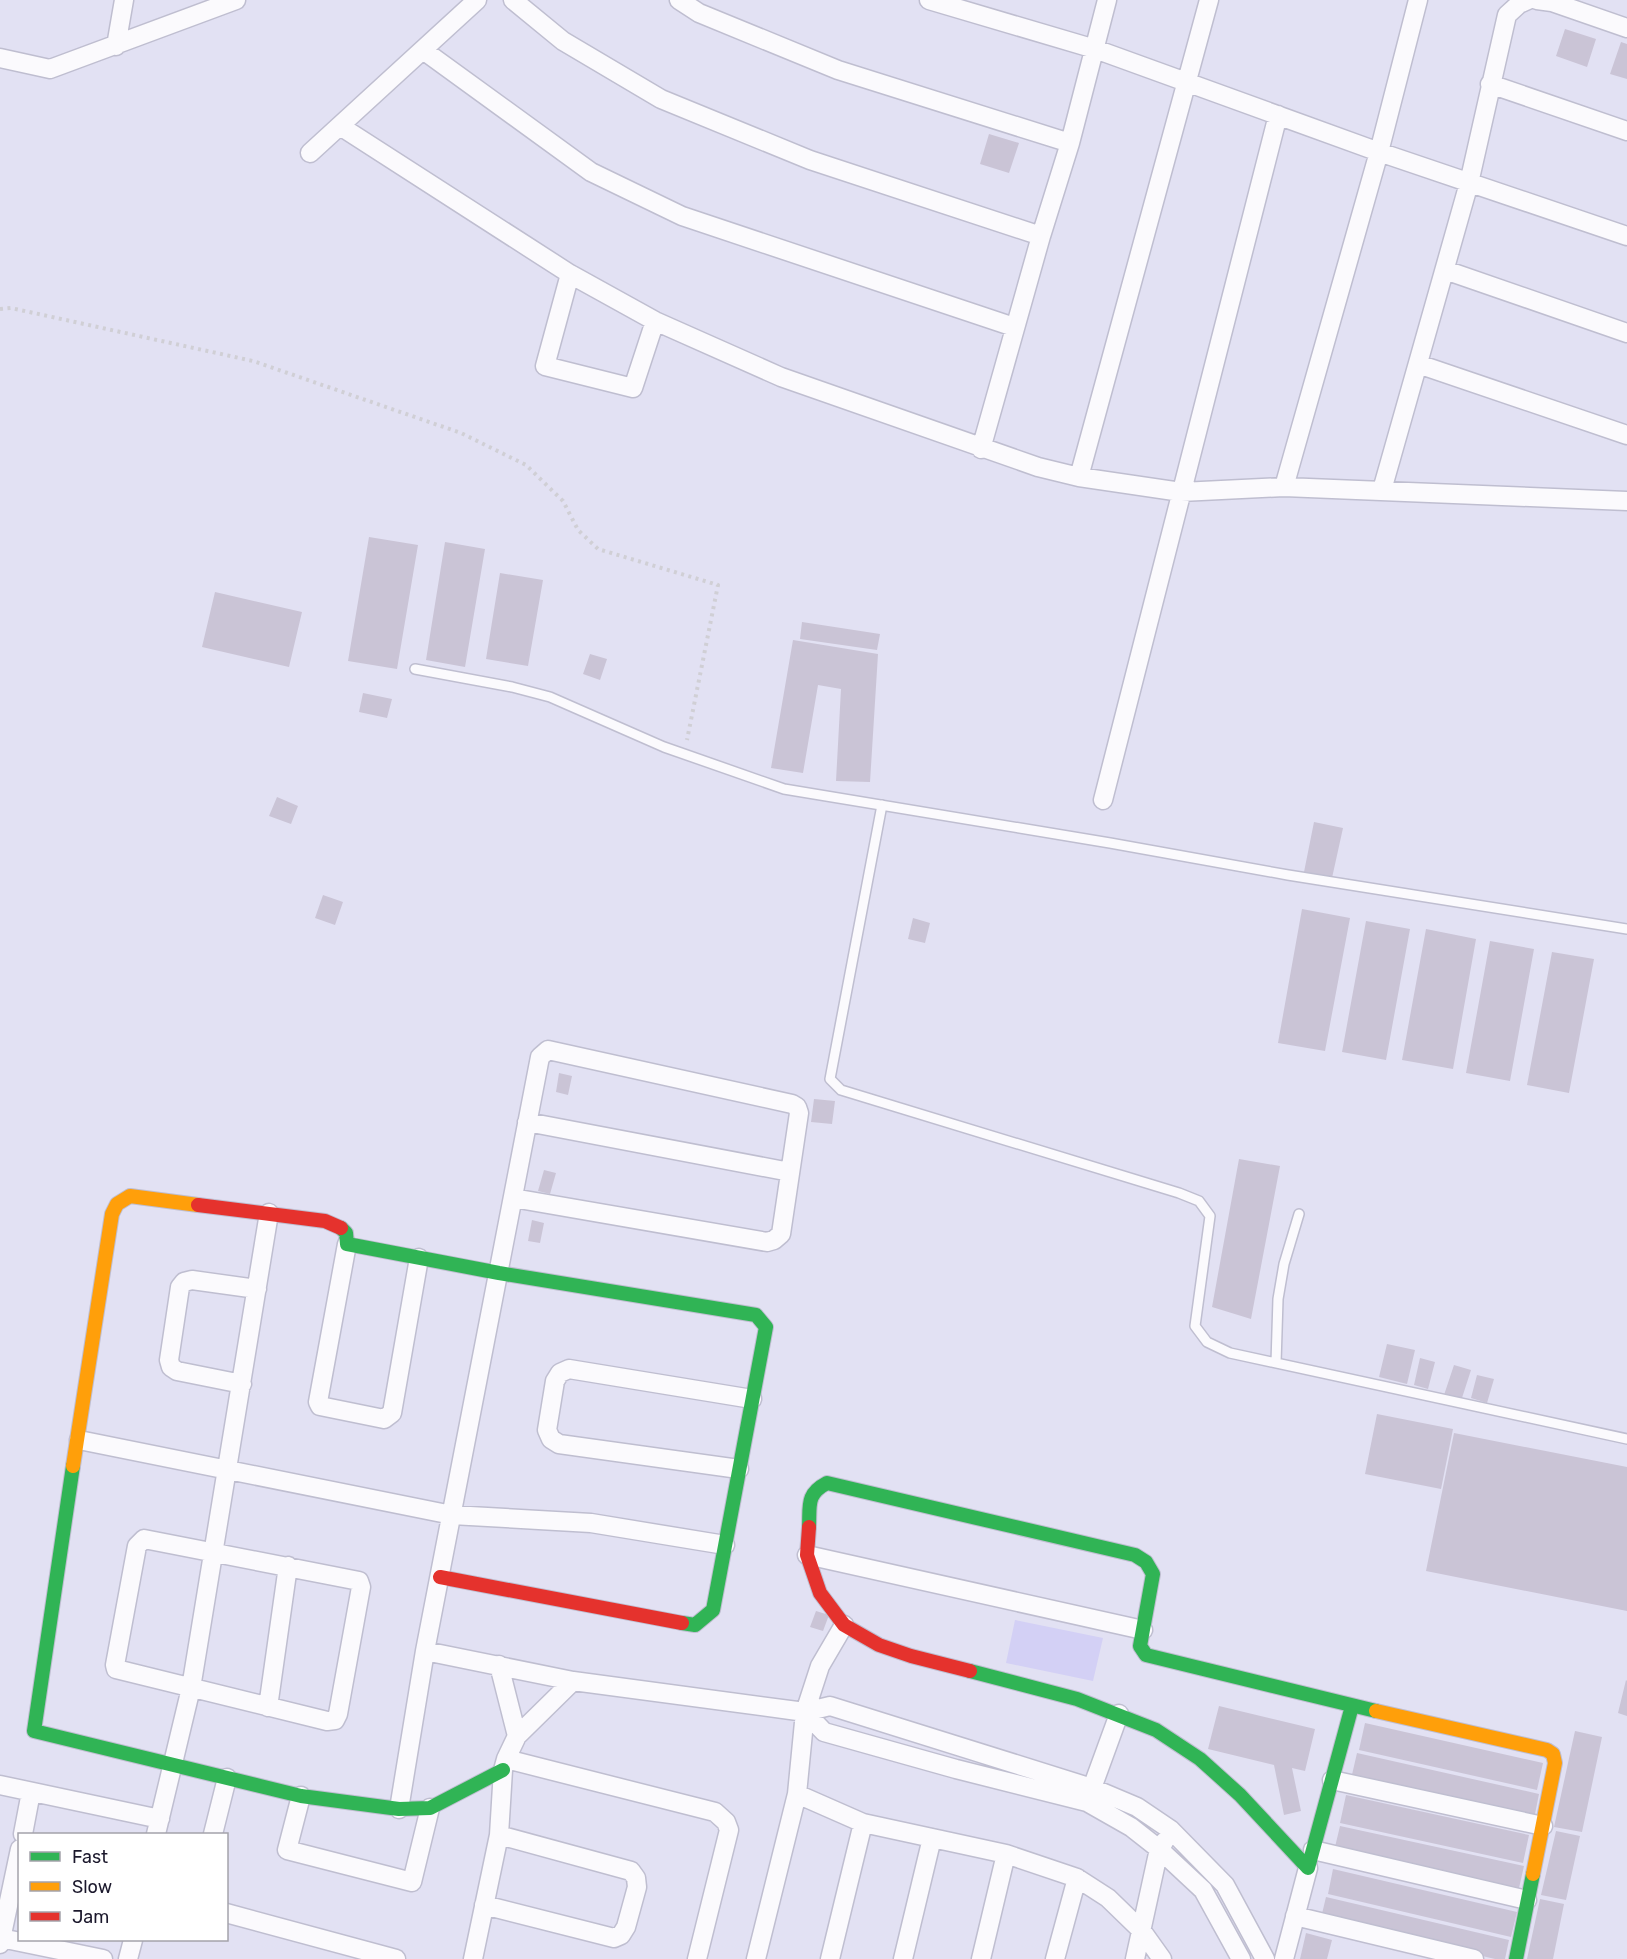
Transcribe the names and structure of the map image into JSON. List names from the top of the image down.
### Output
{
  "legend": ["Fast", "Slow", "Jam"]
}
